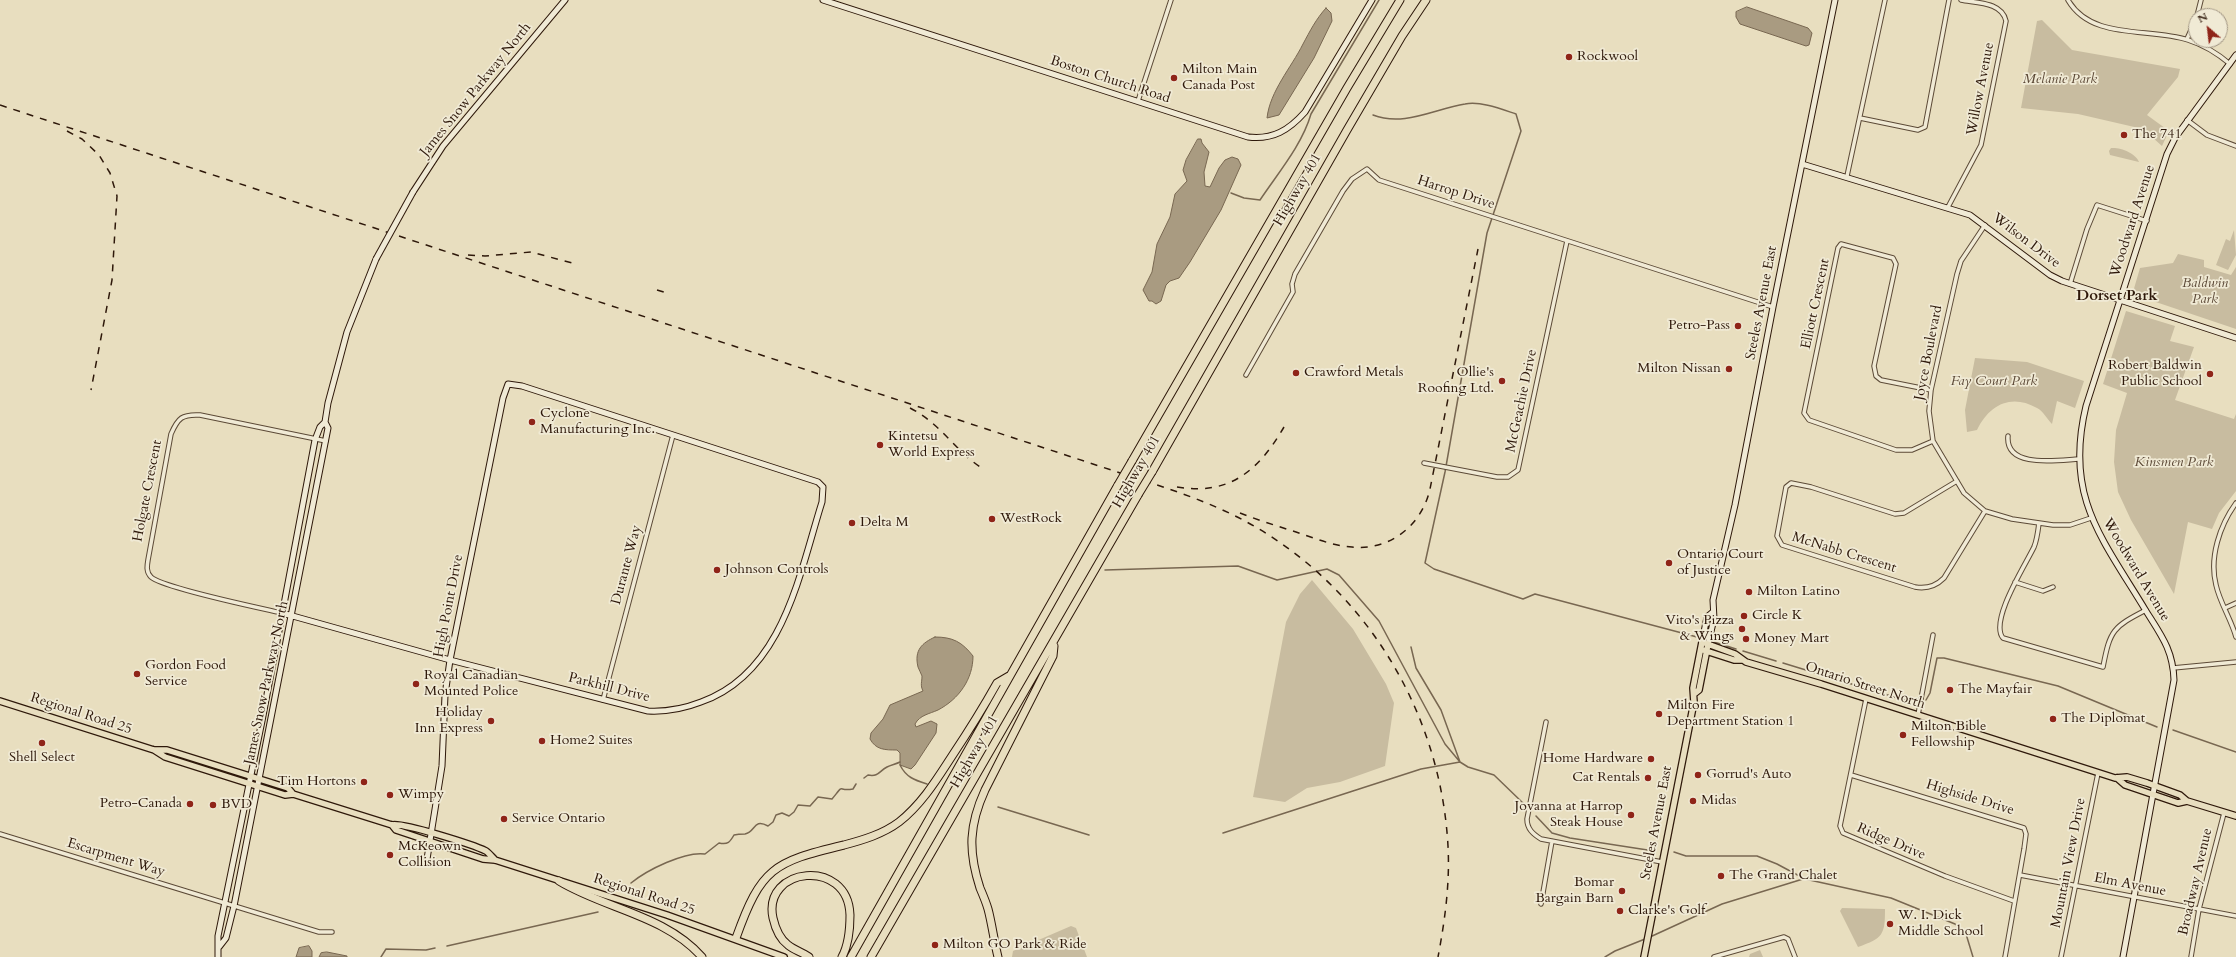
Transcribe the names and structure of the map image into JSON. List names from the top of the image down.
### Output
{
  "streets": {
    "highway": ["Highway 401"],
    "main road": ["Steeles Avenue East", "Ontario Street North", "Regional Road 25"],
    "street": [
      "Boston Church Road",
      "Willow Avenue",
      "James Snow Parkway North",
      "Harrop Drive",
      "Woodward Avenue",
      "Wilson Drive",
      "Elliott Crescent",
      "Joyce Boulevard",
      "McGeachie Drive",
      "Holgate Crescent",
      "McNabb Crescent",
      "Durante Way",
      "High Point Drive",
      "Parkhill Drive",
      "Highside Drive",
      "Ridge Drive",
      "Escarpment Way",
      "Mountain View Drive",
      "Broadway Avenue",
      "Elm Avenue"
    ]
  },
  "crossings": [
    ["Willow Avenue", "Wilson Drive"],
    ["James Snow Parkway North", "Holgate Crescent"],
    ["James Snow Parkway North", "Parkhill Drive"],
    ["James Snow Parkway North", "Regional Road 25"],
    ["James Snow Parkway North", "Escarpment Way"],
    ["Harrop Drive", "Steeles Avenue East"],
    ["Harrop Drive", "McGeachie Drive"],
    ["Woodward Avenue", "Wilson Drive"],
    ["Woodward Avenue", "Joyce Boulevard"],
    ["Woodward Avenue", "Ontario Street North"],
    ["Woodward Avenue", "Elm Avenue"],
    ["Wilson Drive", "Steeles Avenue East"],
    ["Wilson Drive", "Joyce Boulevard"],
    ["Steeles Avenue East", "Ontario Street North"],
    ["Elliott Crescent", "Joyce Boulevard"],
    ["Joyce Boulevard", "McNabb Crescent"],
    ["Holgate Crescent", "Parkhill Drive"],
    ["Durante Way", "Parkhill Drive"],
    ["High Point Drive", "Parkhill Drive"],
    ["High Point Drive", "Regional Road 25"],
    ["Ontario Street North", "Ridge Drive"],
    ["Ontario Street North", "Mountain View Drive"],
    ["Ontario Street North", "Broadway Avenue"],
    ["Highside Drive", "Ridge Drive"],
    ["Highside Drive", "Elm Avenue"],
    ["Mountain View Drive", "Elm Avenue"],
    ["Broadway Avenue", "Elm Avenue"]
  ],
  "districts": ["Dorset Park"],
  "parks": [
    "Melanie Park",
    "Baldwin Park",
    "Fay Court Park",
    "Kinsmen Park"
  ],
  "places": [
    "Rockwool",
    "Milton Main Canada Post",
    "The 741",
    "Petro-Pass",
    "Milton Nissan",
    "Crawford Metals",
    "Robert Baldwin Public School",
    "Ollie's Roofing Ltd.",
    "Cyclone Manufacturing Inc.",
    "Kintetsu World Express",
    "WestRock",
    "Delta M",
    "Ontario Court of Justice",
    "Johnson Controls",
    "Milton Latino",
    "Circle K",
    "Vito's Pizza & Wings",
    "Money Mart",
    "Gordon Food Service",
    "Royal Canadian Mounted Police",
    "The Mayfair",
    "Milton Fire Department Station 1",
    "The Diplomat",
    "Holiday Inn Express",
    "Milton Bible Fellowship",
    "Home2 Suites",
    "Shell Select",
    "Home Hardware",
    "Gorrud's Auto",
    "Cat Rentals",
    "Tim Hortons",
    "Wimpy",
    "Midas",
    "Petro-Canada",
    "BVD",
    "Jovanna at Harrop Steak House",
    "Service Ontario",
    "McKeown Collision",
    "The Grand Chalet",
    "Bomar Bargain Barn",
    "Clarke's Golf",
    "W. I. Dick Middle School",
    "Milton GO Park & Ride"
  ],
  "north": "top left"
}
